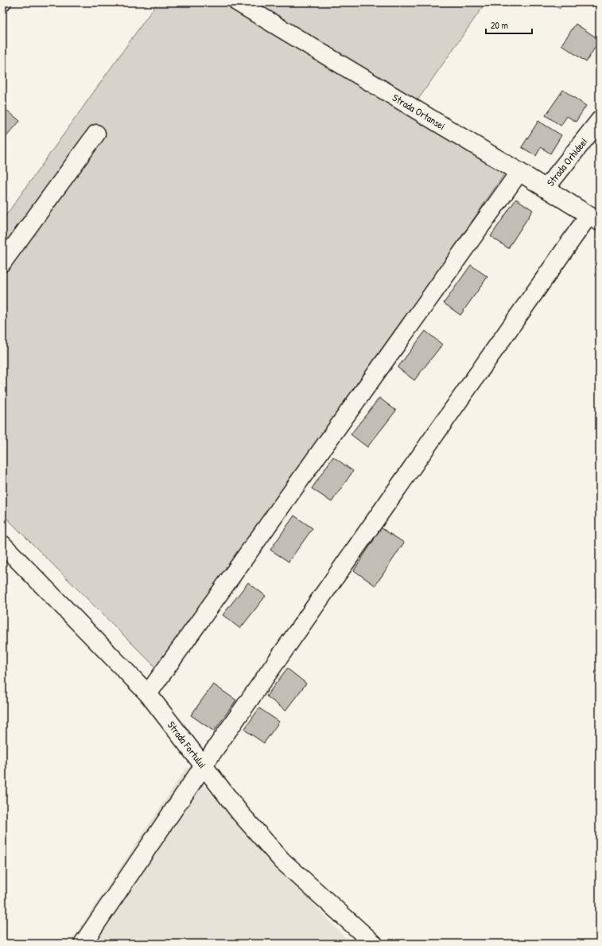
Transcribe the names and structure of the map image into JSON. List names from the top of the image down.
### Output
{
  "streets": {
    "street": ["Strada Ortansei", "Strada Orhideei", "Strada Fortului"]
  },
  "crossings": [
    ["Strada Ortansei", "Strada Orhideei"]
  ],
  "scale_bar": "20 m"
}
